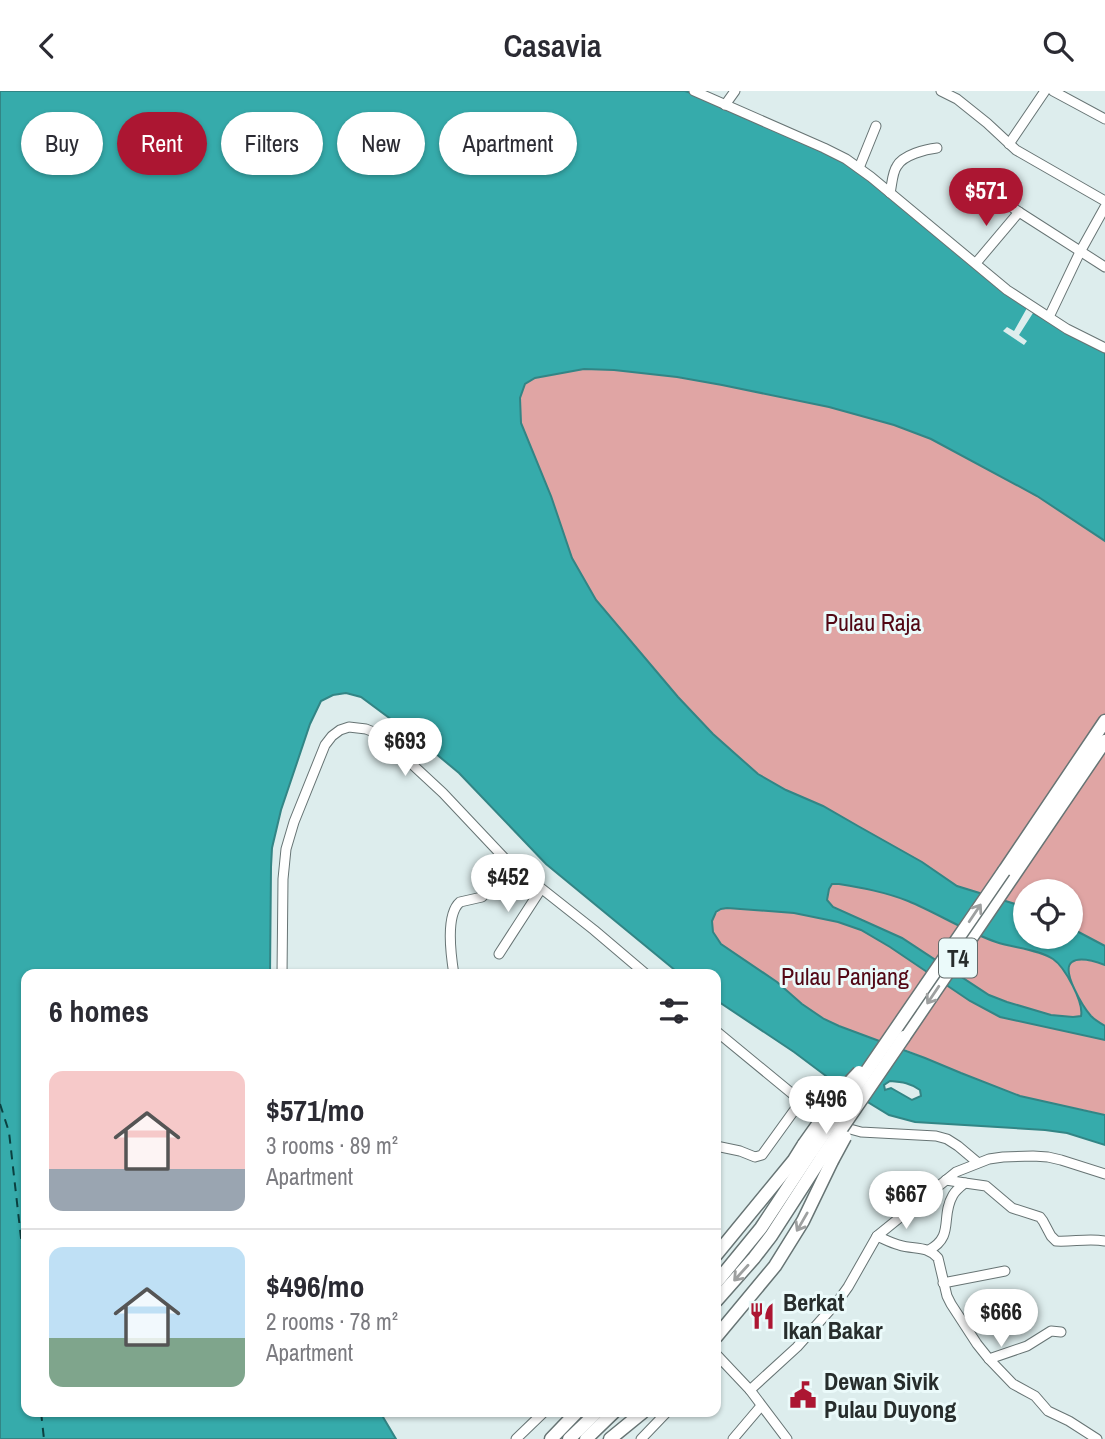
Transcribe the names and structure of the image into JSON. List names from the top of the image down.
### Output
{
  "streets": {
    "highway": ["T4"]
  },
  "parks": ["Pulau Raja", "Pulau Panjang"],
  "places": {
    "restaurant": ["Berkat Ikan Bakar"],
    "public building": ["Dewan Sivik Pulau Duyong"]
  },
  "page": {
    "header": "Casavia",
    "chip": [
      "Buy",
      "Rent",
      "Filters",
      "New",
      "Apartment"
    ],
    "price": [
      "$571",
      "$693",
      "$452",
      "$496",
      "$667",
      "$666"
    ],
    "heading": "6 homes",
    "list": [
      {
        "name": "$571/mo",
        "note": "3 rooms · 89 m² · Apartment"
      },
      {
        "name": "$496/mo",
        "note": "2 rooms · 78 m² · Apartment"
      }
    ]
  }
}
